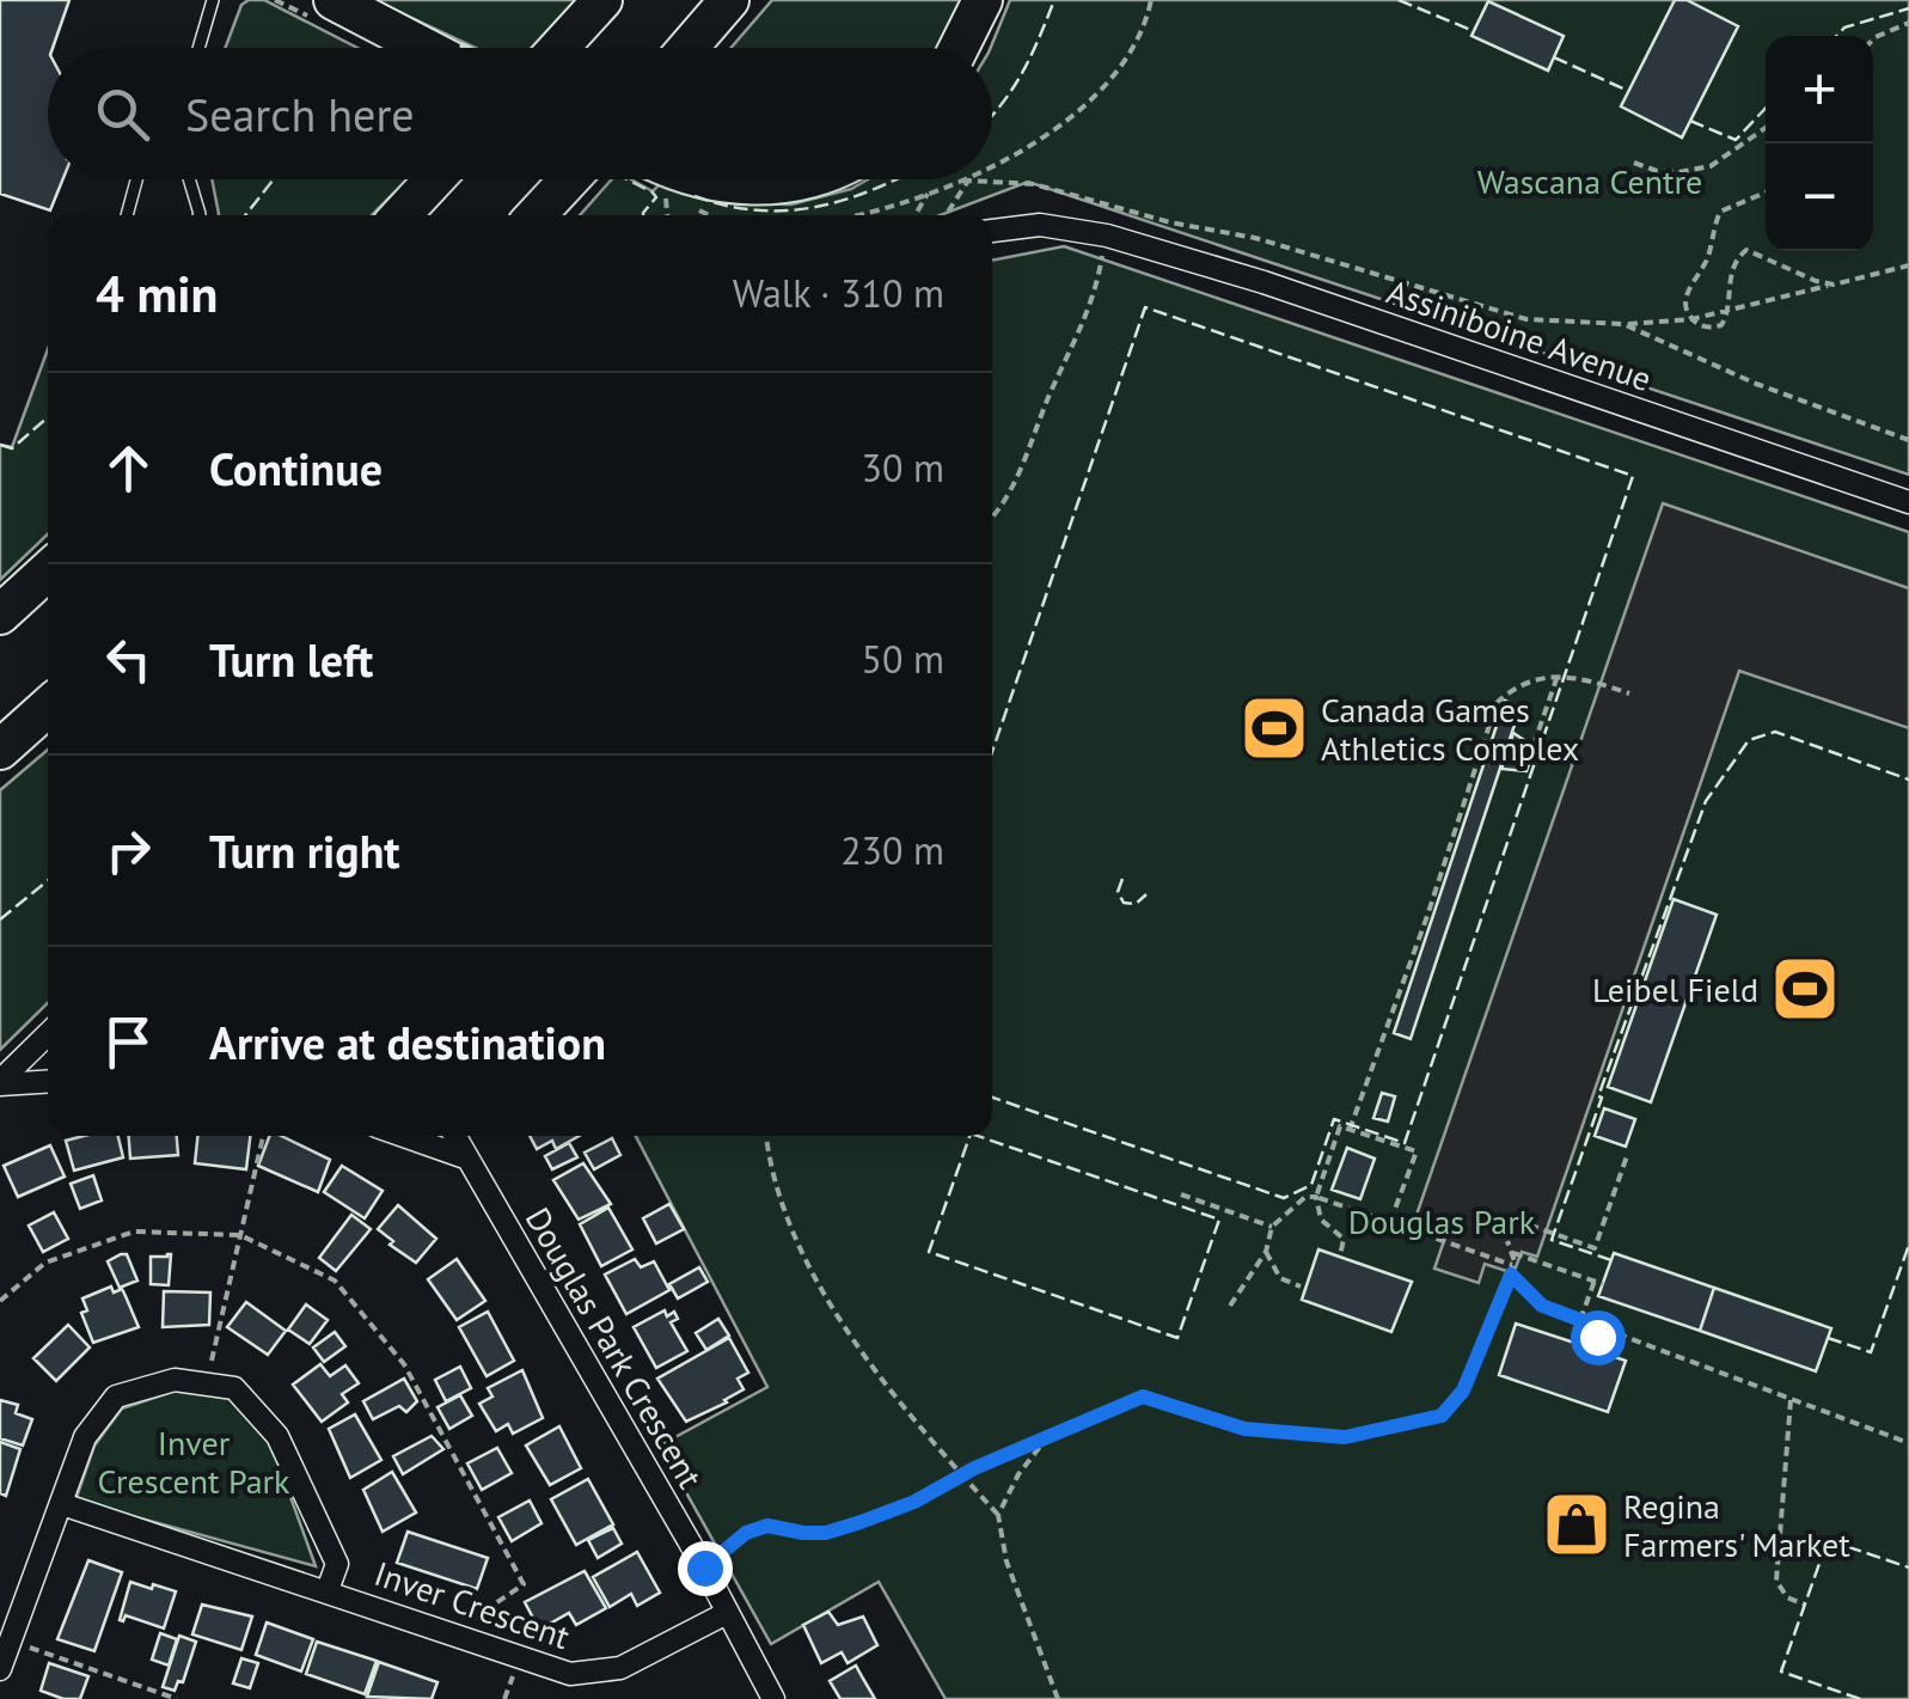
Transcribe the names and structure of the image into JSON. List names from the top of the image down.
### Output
{
  "streets": {
    "street": ["Assiniboine Avenue", "Douglas Park Crescent", "Inver Crescent"]
  },
  "crossings": [
    ["Douglas Park Crescent", "Inver Crescent"]
  ],
  "parks": ["Wascana Centre", "Douglas Park", "Inver Crescent Park"],
  "places": {
    "sports": ["Canada Games Athletics Complex", "Leibel Field"],
    "shop": ["Regina Farmers' Market"]
  },
  "page": {
    "map_buttons": ["+", "−"],
    "search": "Search here",
    "heading": ["4 min", "Walk · 310 m"],
    "list": [
      ["Continue", "30 m"],
      ["Turn left", "50 m"],
      ["Turn right", "230 m"],
      "Arrive at destination"
    ]
  }
}
